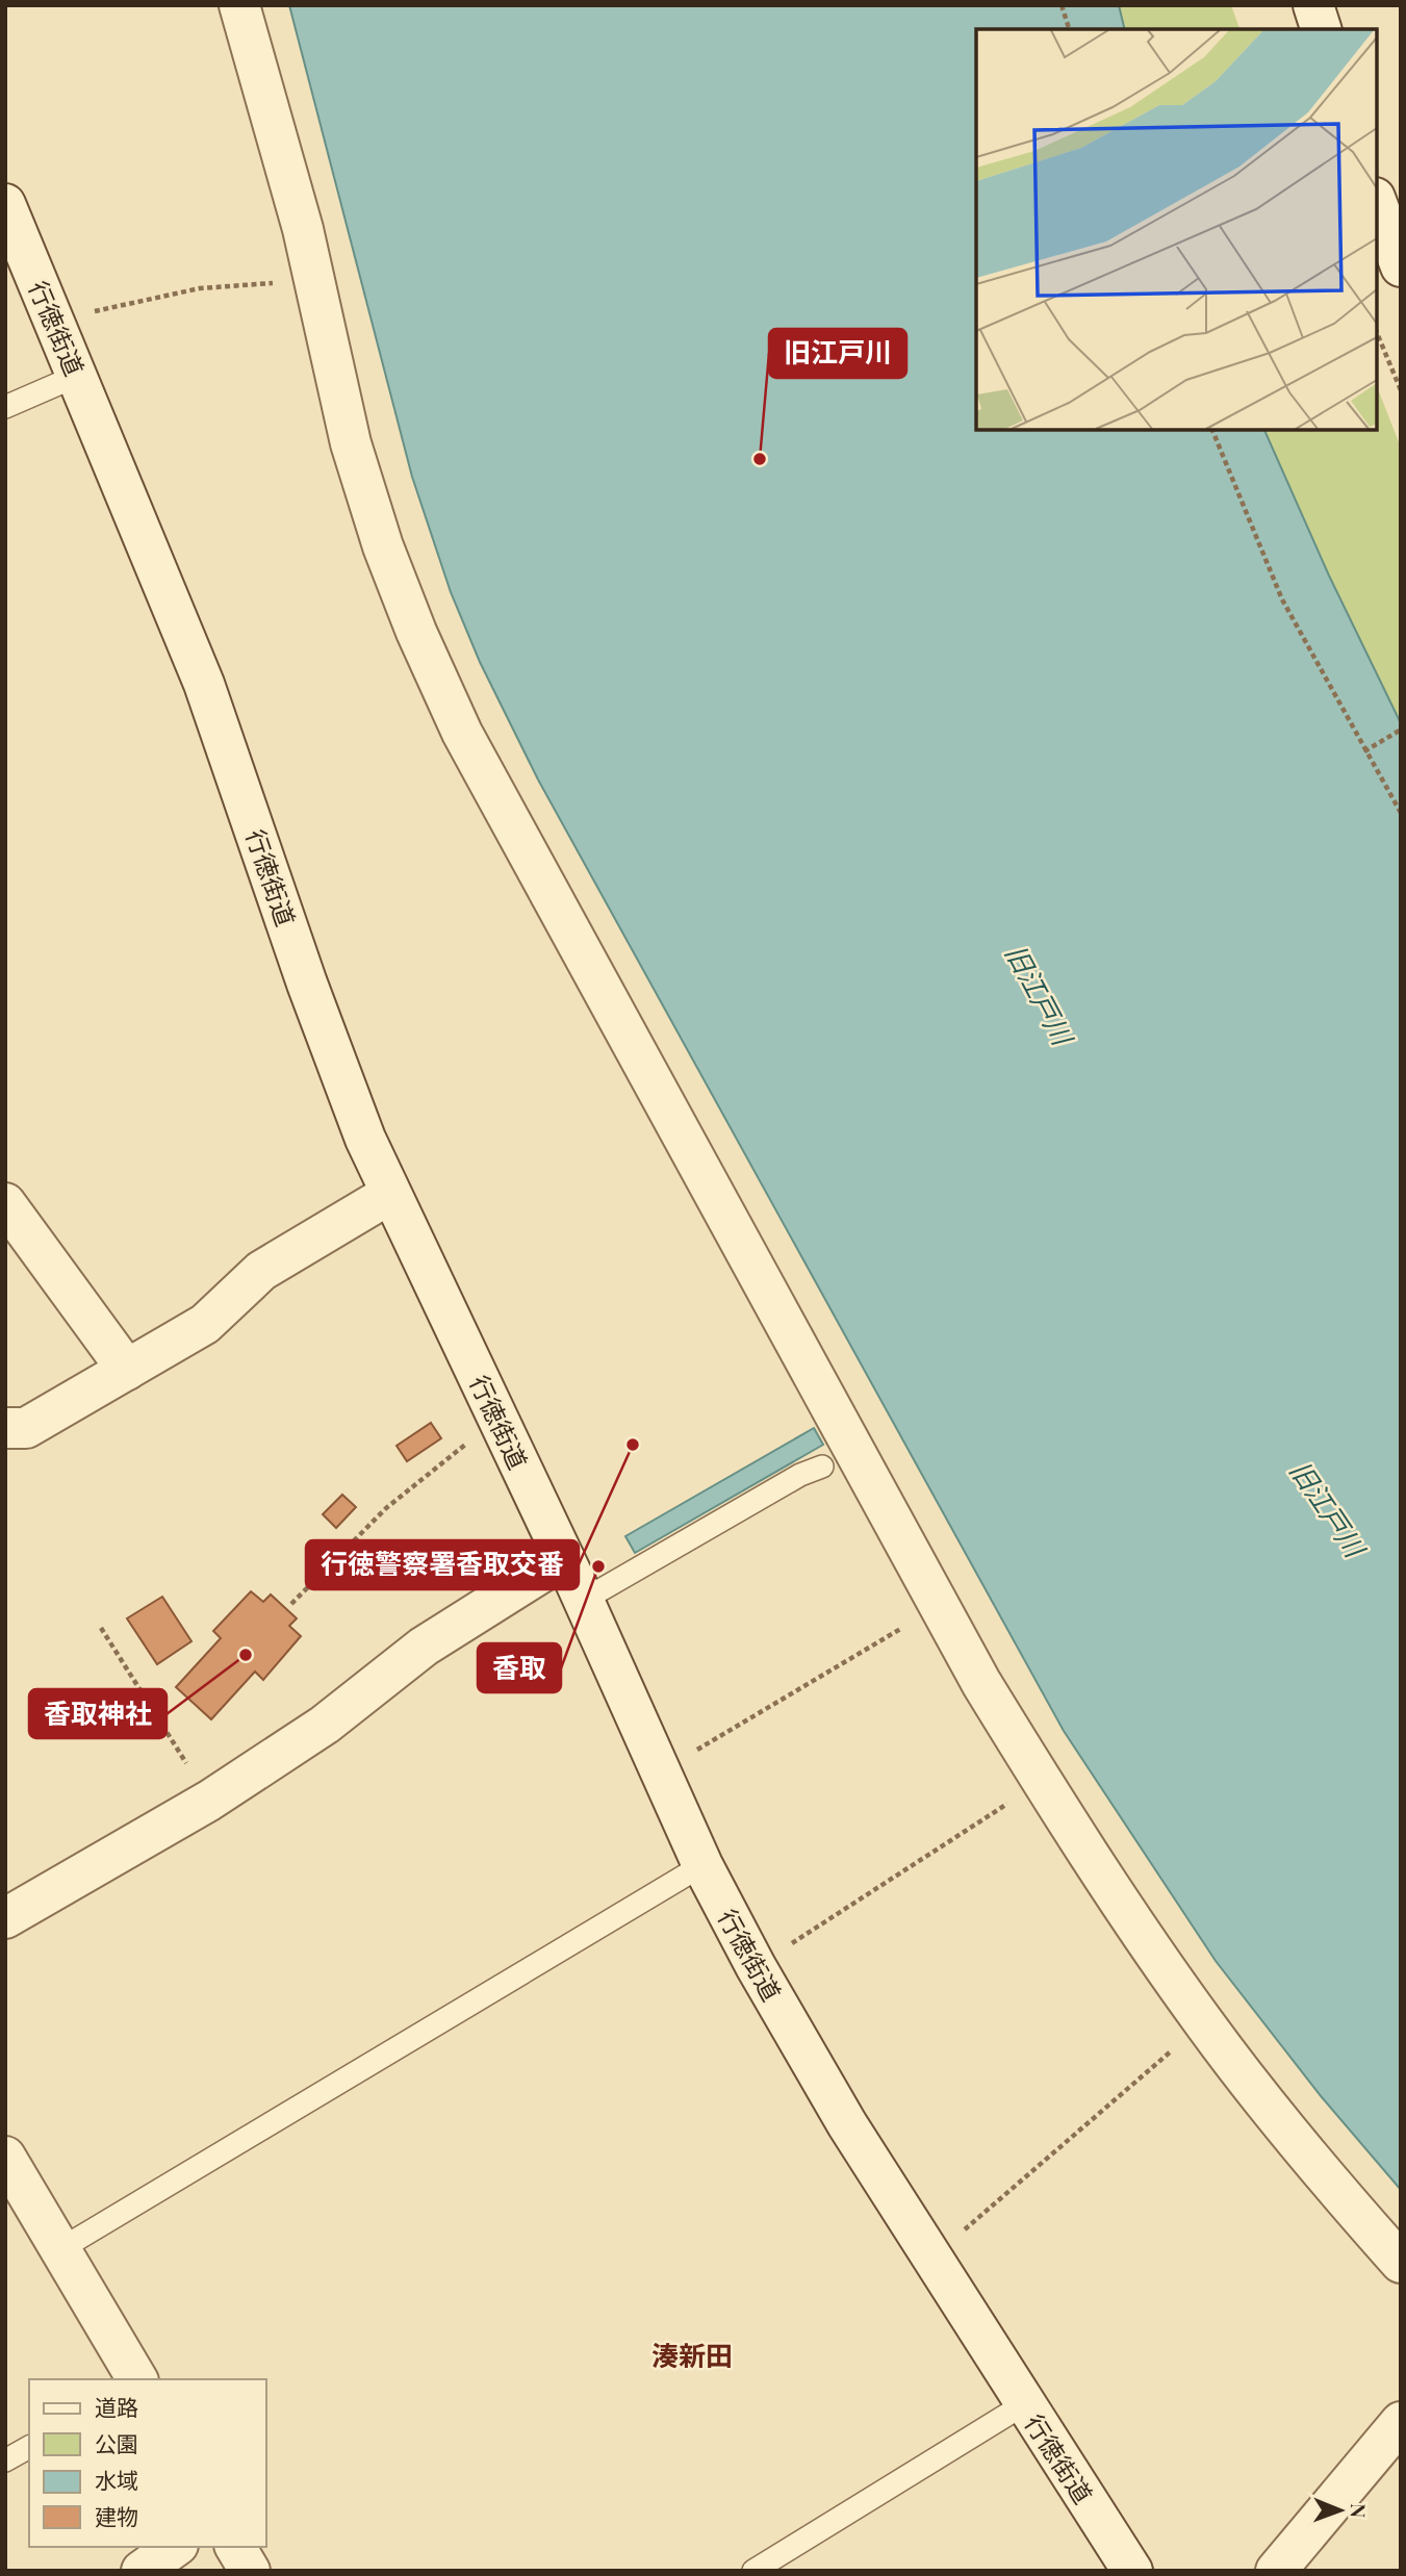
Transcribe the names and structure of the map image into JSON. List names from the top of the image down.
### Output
{
  "streets": {
    "street": ["行徳街道"]
  },
  "districts": ["湊新田"],
  "water": ["旧江戸川"],
  "places": [
    "旧江戸川",
    "行徳警察署香取交番",
    "香取",
    "香取神社"
  ],
  "legend": [
    "道路",
    "公園",
    "水域",
    "建物"
  ],
  "north": "right"
}
